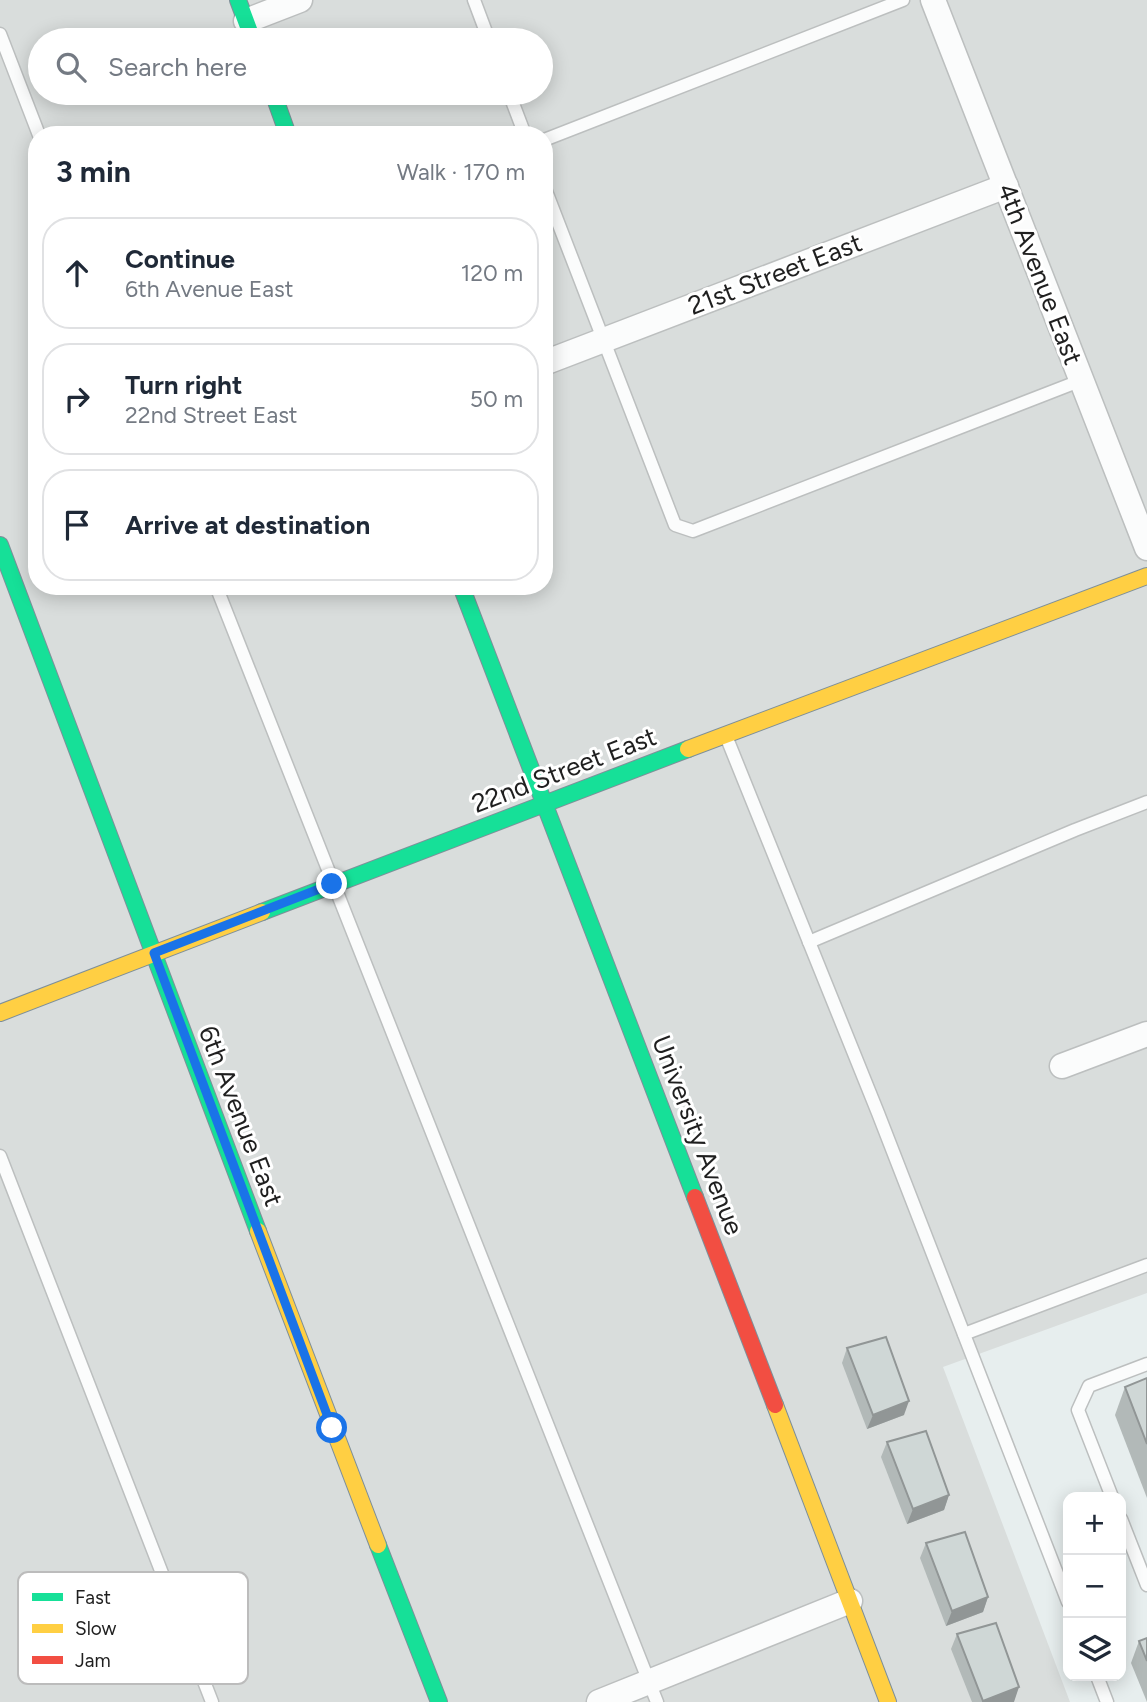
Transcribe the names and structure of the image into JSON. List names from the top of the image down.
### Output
{
  "streets": {
    "street": [
      "21st Street East",
      "4th Avenue East",
      "22nd Street East",
      "6th Avenue East",
      "University Avenue"
    ]
  },
  "crossings": [
    ["21st Street East", "4th Avenue East"],
    ["22nd Street East", "6th Avenue East"],
    ["22nd Street East", "University Avenue"]
  ],
  "legend": ["Fast", "Slow", "Jam"],
  "page": {
    "search": "Search here",
    "heading": ["3 min", "Walk · 170 m"],
    "list": [
      ["Continue", "6th Avenue East", "120 m"],
      ["Turn right", "22nd Street East", "50 m"],
      "Arrive at destination"
    ],
    "map_buttons": ["+", "−"]
  }
}
